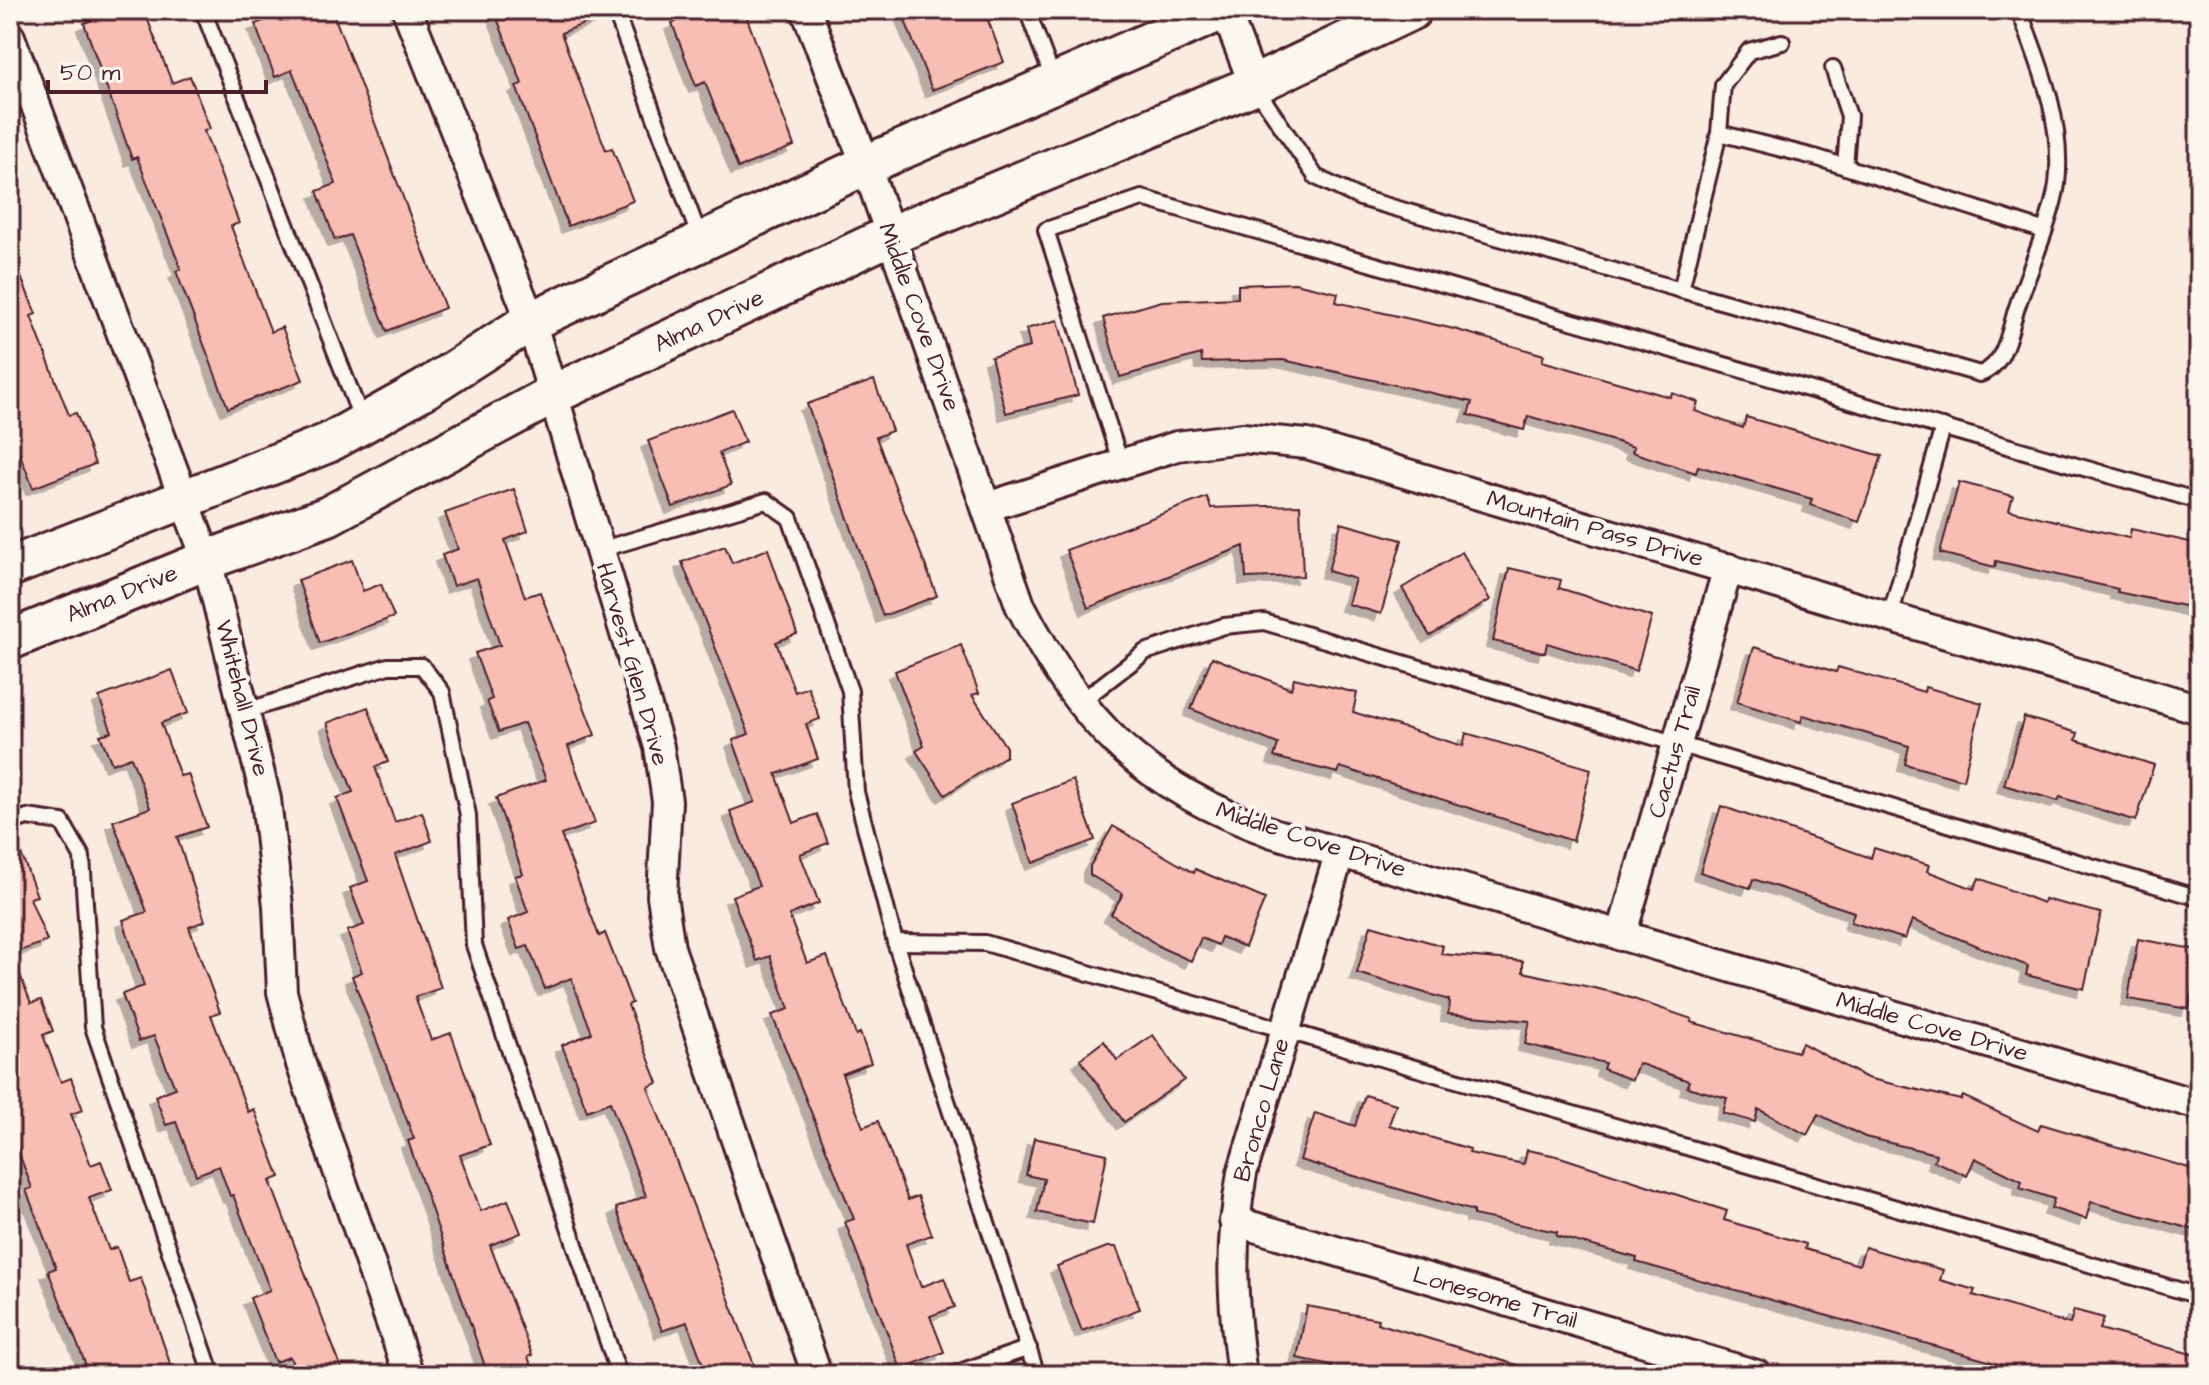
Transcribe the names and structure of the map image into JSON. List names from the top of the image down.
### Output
{
  "streets": {
    "main road": ["Alma Drive"],
    "street": [
      "Middle Cove Drive",
      "Mountain Pass Drive",
      "Harvest Glen Drive",
      "Whitehall Drive",
      "Cactus Trail",
      "Bronco Lane",
      "Lonesome Trail"
    ]
  },
  "crossings": [
    ["Middle Cove Drive", "Alma Drive"],
    ["Middle Cove Drive", "Mountain Pass Drive"],
    ["Middle Cove Drive", "Cactus Trail"],
    ["Middle Cove Drive", "Bronco Lane"],
    ["Alma Drive", "Harvest Glen Drive"],
    ["Alma Drive", "Whitehall Drive"],
    ["Mountain Pass Drive", "Cactus Trail"],
    ["Bronco Lane", "Lonesome Trail"]
  ],
  "scale_bar": "50 m"
}
